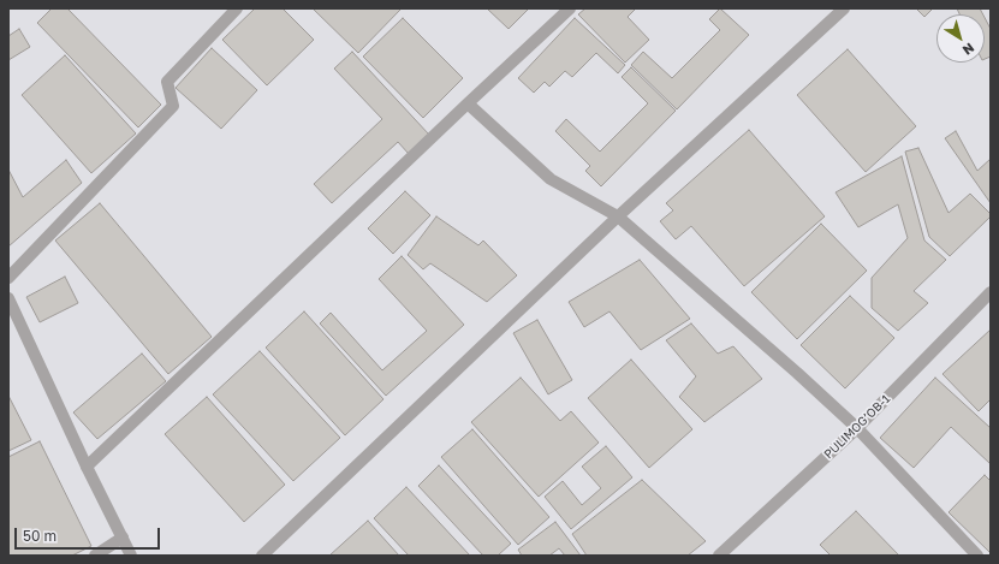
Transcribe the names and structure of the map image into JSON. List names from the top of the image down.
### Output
{
  "streets": {
    "street": ["PULIMOG’OB-1"]
  },
  "scale_bar": "50 m",
  "north": "bottom right"
}
